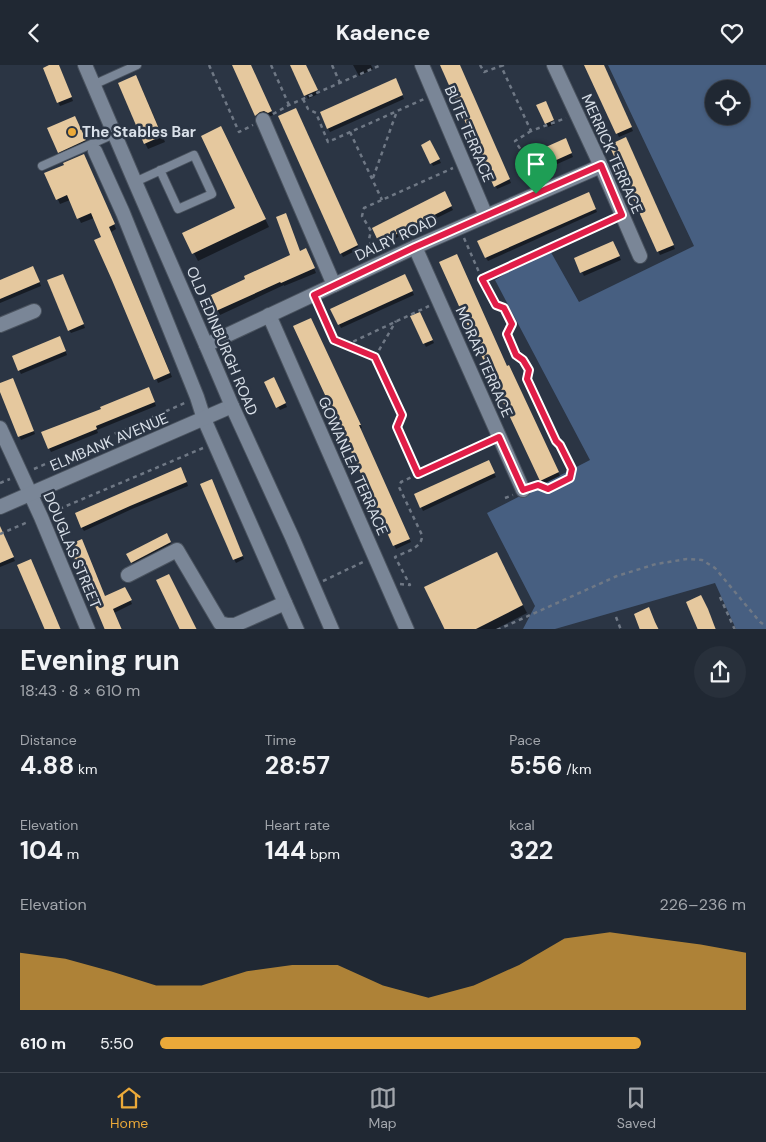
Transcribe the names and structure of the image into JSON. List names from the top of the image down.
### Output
{
  "streets": {
    "street": [
      "BUTE TERRACE",
      "MERRICK TERRACE",
      "DALRY ROAD",
      "OLD EDINBURGH ROAD",
      "MORAR TERRACE",
      "ELMBANK AVENUE",
      "GOWANLEA TERRACE",
      "DOUGLAS STREET"
    ]
  },
  "crossings": [
    ["BUTE TERRACE", "DALRY ROAD"],
    ["MERRICK TERRACE", "DALRY ROAD"],
    ["DALRY ROAD", "OLD EDINBURGH ROAD"],
    ["DALRY ROAD", "MORAR TERRACE"],
    ["DALRY ROAD", "GOWANLEA TERRACE"],
    ["OLD EDINBURGH ROAD", "ELMBANK AVENUE"],
    ["ELMBANK AVENUE", "DOUGLAS STREET"]
  ],
  "places": ["The Stables Bar"],
  "page": {
    "header": "Kadence",
    "heading": ["Evening run", "18:43 · 8 × 610 m"],
    "stats": [
      ["Distance", "4.88 km"],
      ["Time", "28:57"],
      ["Pace", "5:56 /km"],
      ["Elevation", "104 m"],
      ["Heart rate", "144 bpm"],
      ["kcal", "322"]
    ],
    "chart": ["Elevation", "226–236 m"],
    "list": [
      {
        "name": "610 m",
        "note": "5:50"
      }
    ],
    "tabs": ["Home", "Map", "Saved"]
  }
}
